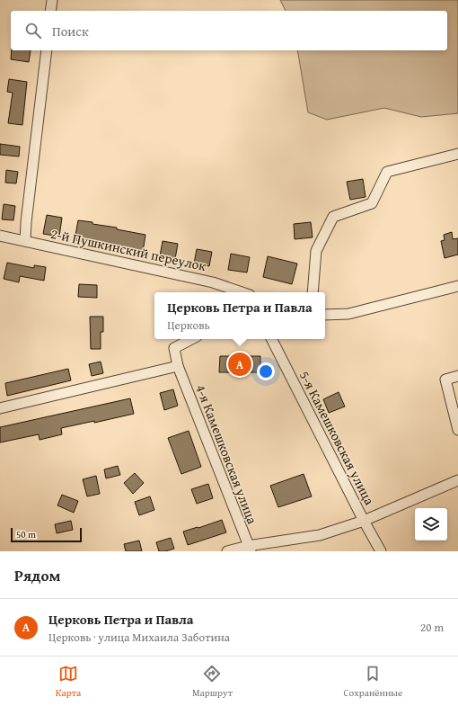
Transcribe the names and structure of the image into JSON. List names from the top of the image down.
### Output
{
  "streets": {
    "street": ["2-й Пушкинский переулок", "5-я Камешковская улица", "4-я Камешковская улица"]
  },
  "scale_bar": "50 m",
  "page": {
    "search": "Поиск",
    "popup": ["Церковь Петра и Павла", "Церковь"],
    "pins": "A",
    "scale": "50 m",
    "heading": "Рядом",
    "list": [
      {
        "mark": "A",
        "name": "Церковь Петра и Павла",
        "note": "Церковь · улица Михаила Заботина",
        "value": "20 m"
      }
    ],
    "nav": ["Карта", "Маршрут", "Сохранённые"]
  }
}
